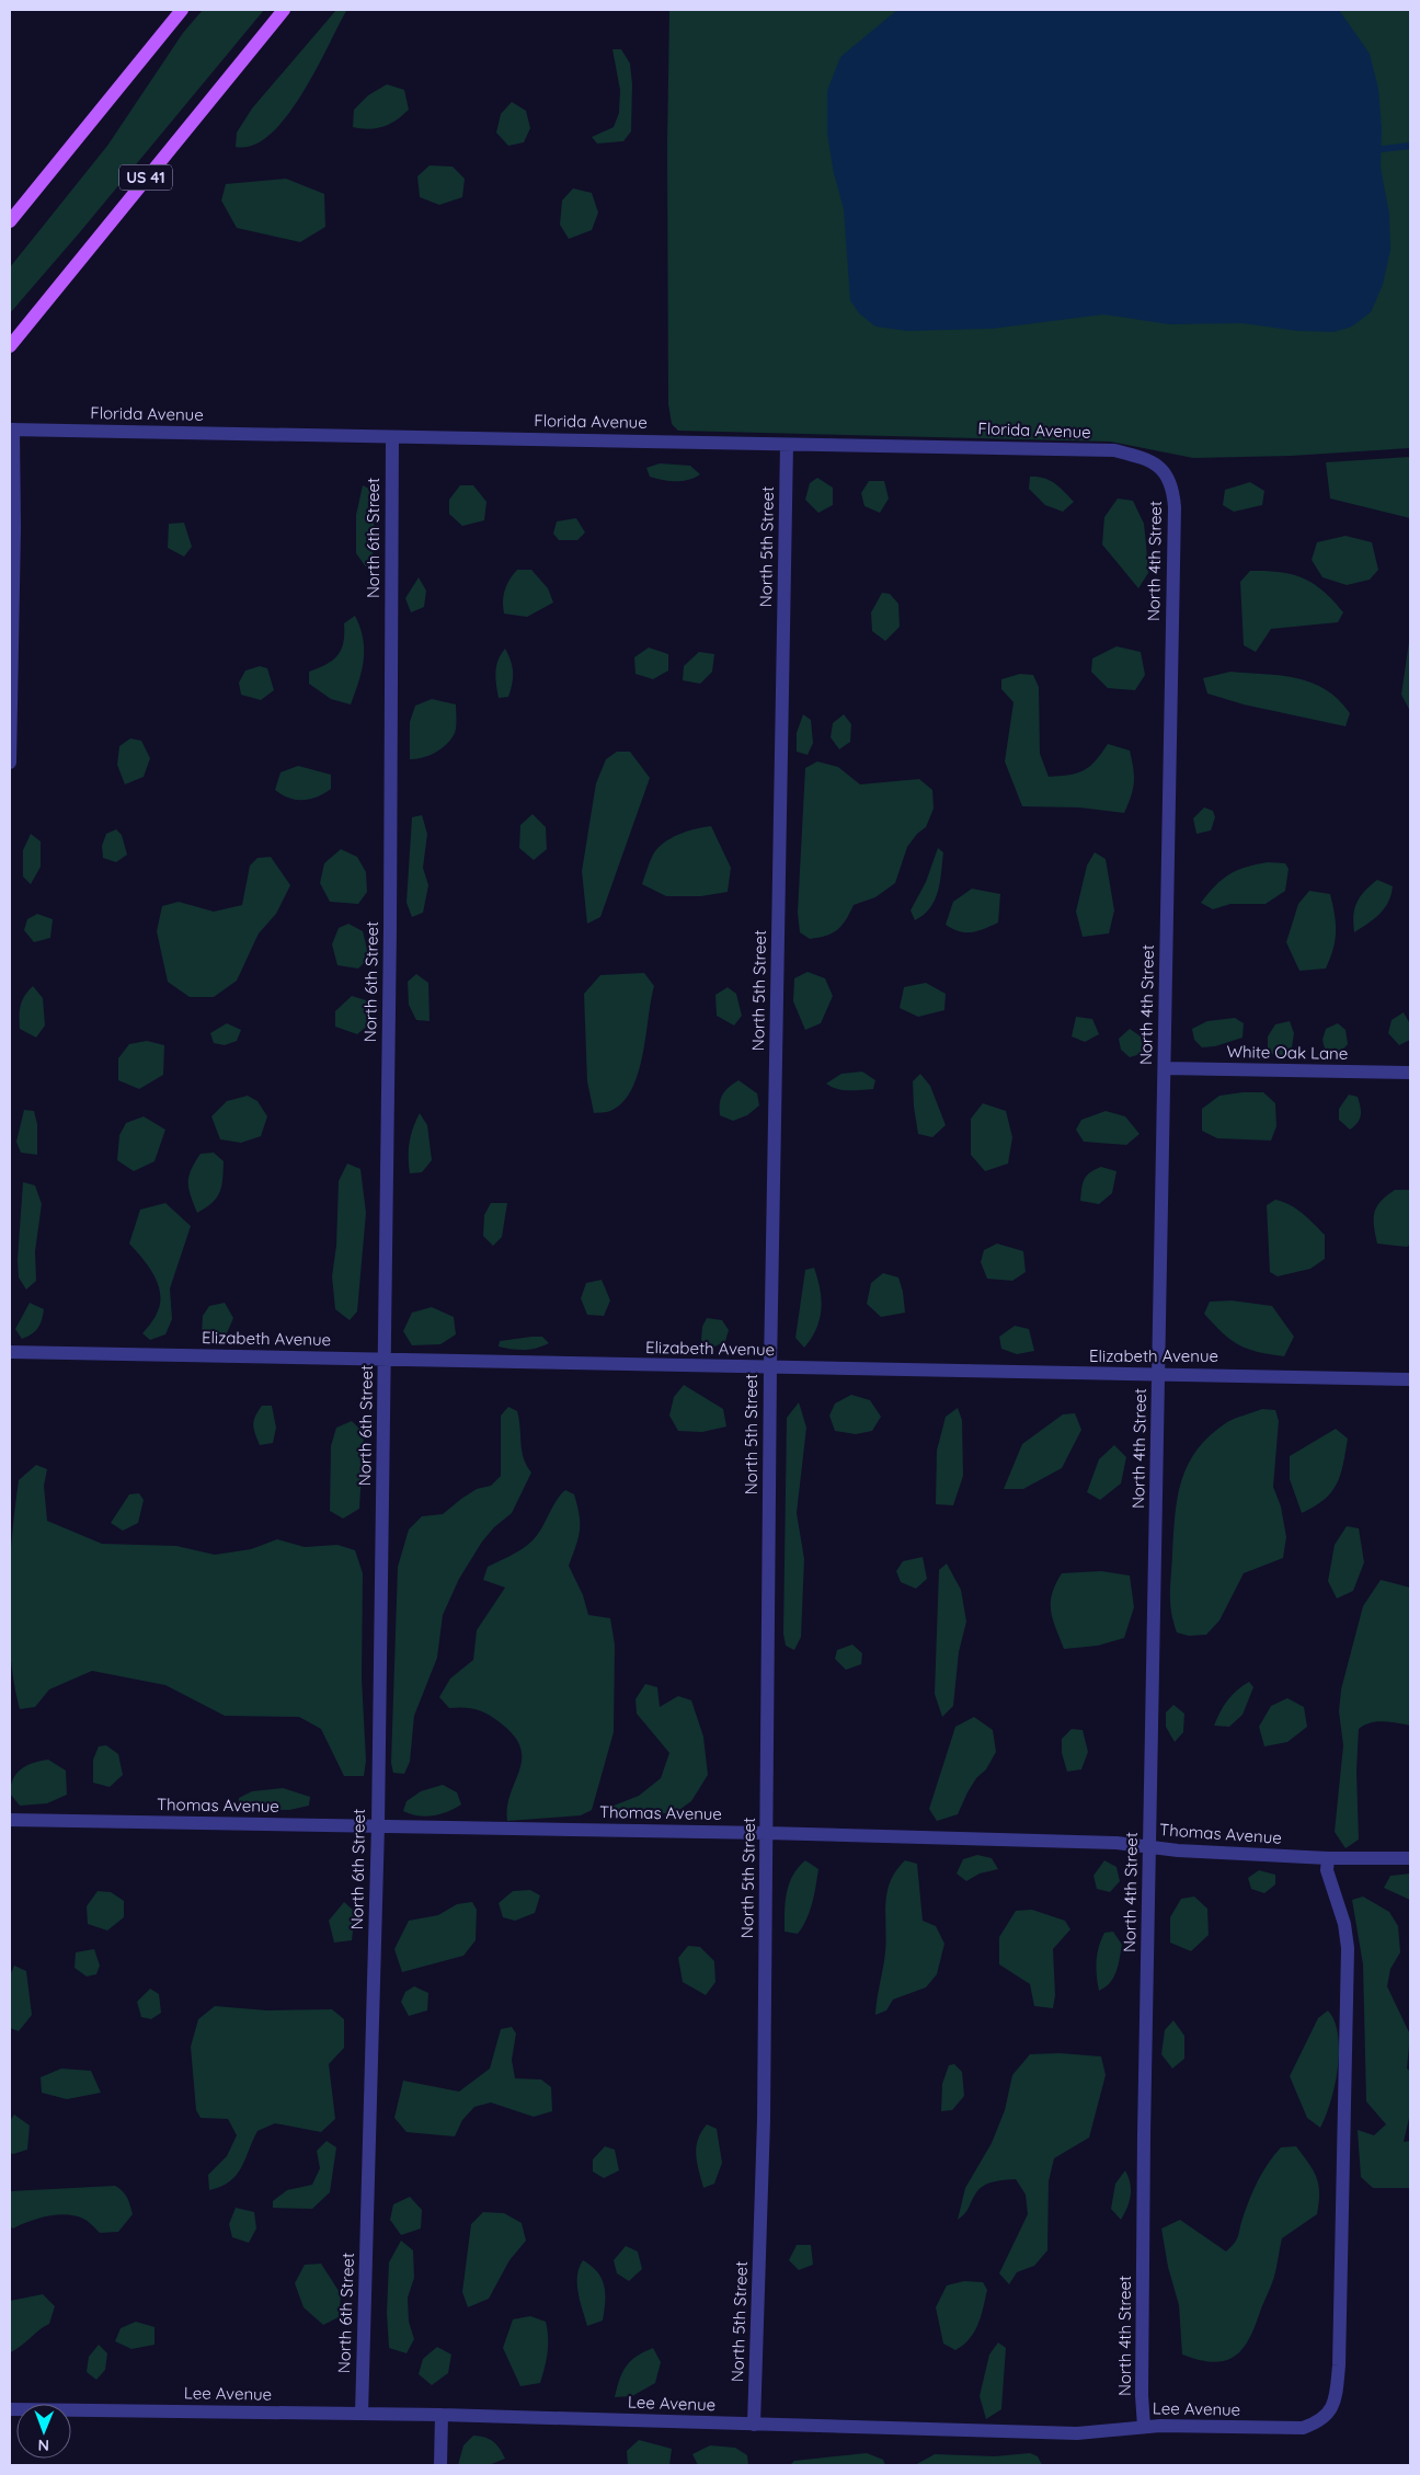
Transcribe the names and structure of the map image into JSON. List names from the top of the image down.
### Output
{
  "streets": {
    "main road": ["US 41"],
    "street": [
      "Florida Avenue",
      "North 6th Street",
      "North 5th Street",
      "North 4th Street",
      "White Oak Lane",
      "Elizabeth Avenue",
      "Thomas Avenue",
      "Lee Avenue"
    ]
  },
  "crossings": [
    ["Florida Avenue", "North 6th Street"],
    ["Florida Avenue", "North 5th Street"],
    ["Florida Avenue", "North 4th Street"],
    ["North 6th Street", "Elizabeth Avenue"],
    ["North 6th Street", "Thomas Avenue"],
    ["North 6th Street", "Lee Avenue"],
    ["North 5th Street", "Elizabeth Avenue"],
    ["North 5th Street", "Thomas Avenue"],
    ["North 5th Street", "Lee Avenue"],
    ["North 4th Street", "White Oak Lane"],
    ["North 4th Street", "Elizabeth Avenue"],
    ["North 4th Street", "Thomas Avenue"],
    ["North 4th Street", "Lee Avenue"],
    ["Thomas Avenue", "Lee Avenue"]
  ],
  "north": "bottom"
}
